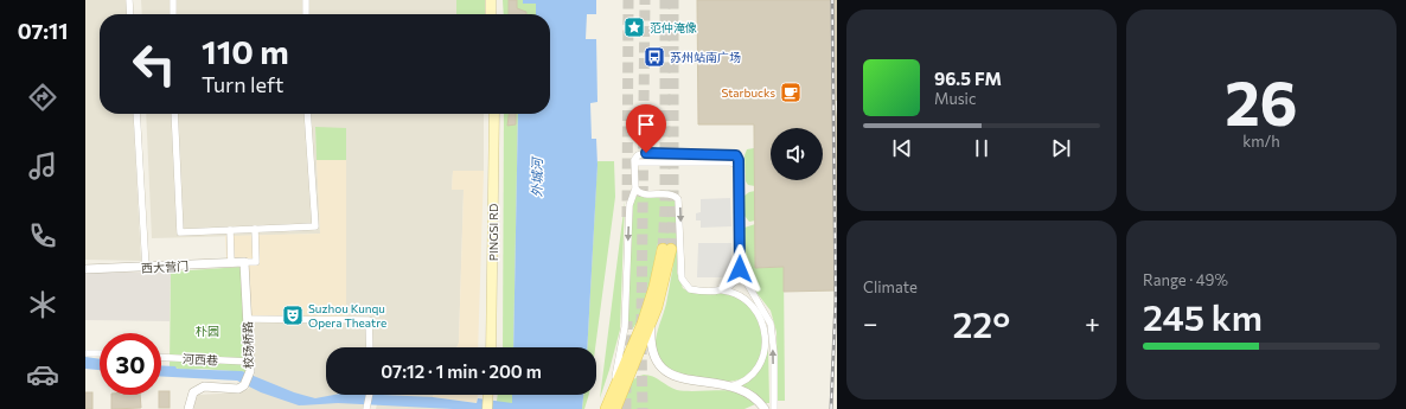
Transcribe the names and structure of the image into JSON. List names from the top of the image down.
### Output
{
  "streets": {
    "main road": ["PINGSI RD"],
    "street": ["西大营门", "校场桥路", "河西巷"]
  },
  "crossings": [
    ["西大营门", "校场桥路"],
    ["校场桥路", "河西巷"]
  ],
  "water": ["外城河"],
  "parks": ["朴园"],
  "places": {
    "place": ["范仲淹像"],
    "bus stop": ["苏州站南广场"],
    "cafe": ["Starbucks"],
    "theatre": ["Suzhou Kunqu Opera Theatre"]
  },
  "page": {
    "tabs": "07:11",
    "tile": [
      ["26", "km/h"],
      "Climate",
      ["Range · 49%", "245 km"]
    ],
    "turn": ["110 m", "Turn left"],
    "song": ["96.5 FM", "Music"],
    "heat": ["−", "22°", "+"],
    "limit": "30",
    "trip": "07:12 · 1 min · 200 m"
  }
}
